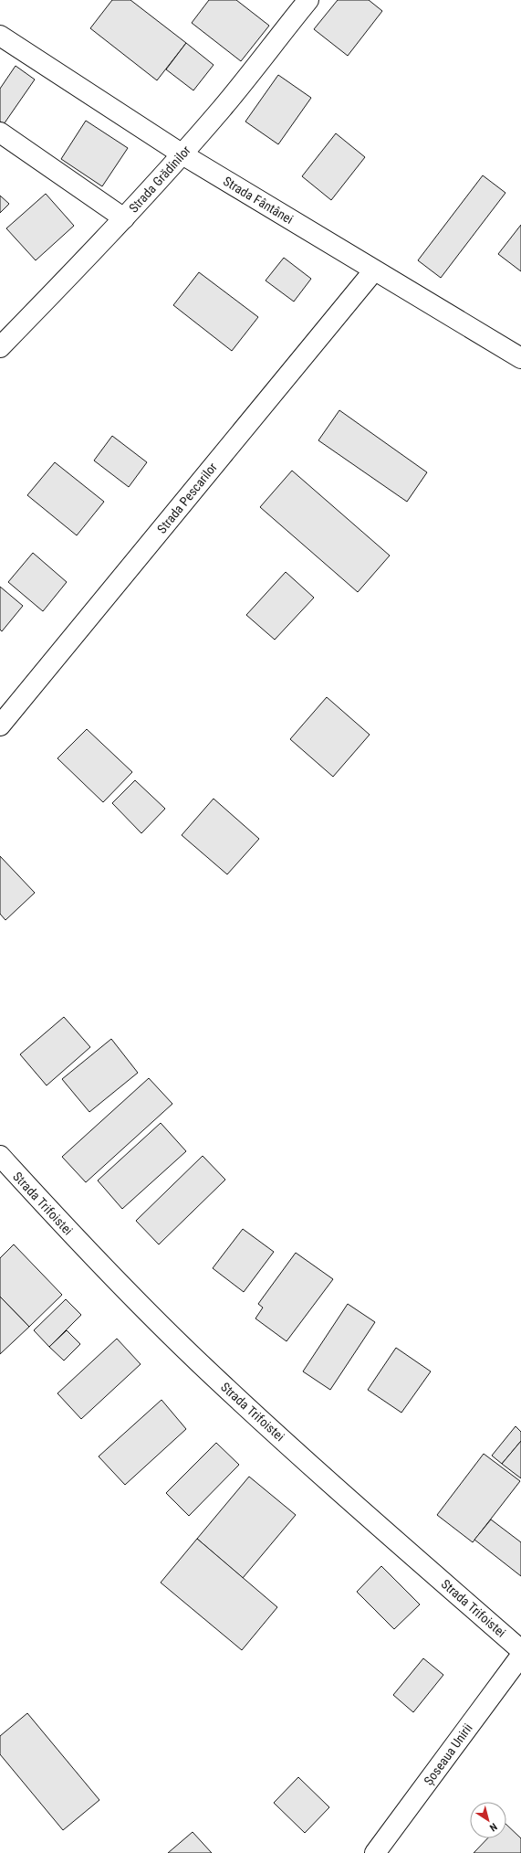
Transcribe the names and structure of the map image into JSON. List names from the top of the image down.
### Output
{
  "streets": {
    "street": [
      "Strada Grădinilor",
      "Strada Fântânei",
      "Strada Pescarilor",
      "Strada Trifoistei",
      "Șoseaua Unirii"
    ]
  },
  "crossings": [
    ["Strada Grădinilor", "Strada Fântânei"],
    ["Strada Fântânei", "Strada Pescarilor"]
  ],
  "north": "bottom right"
}
